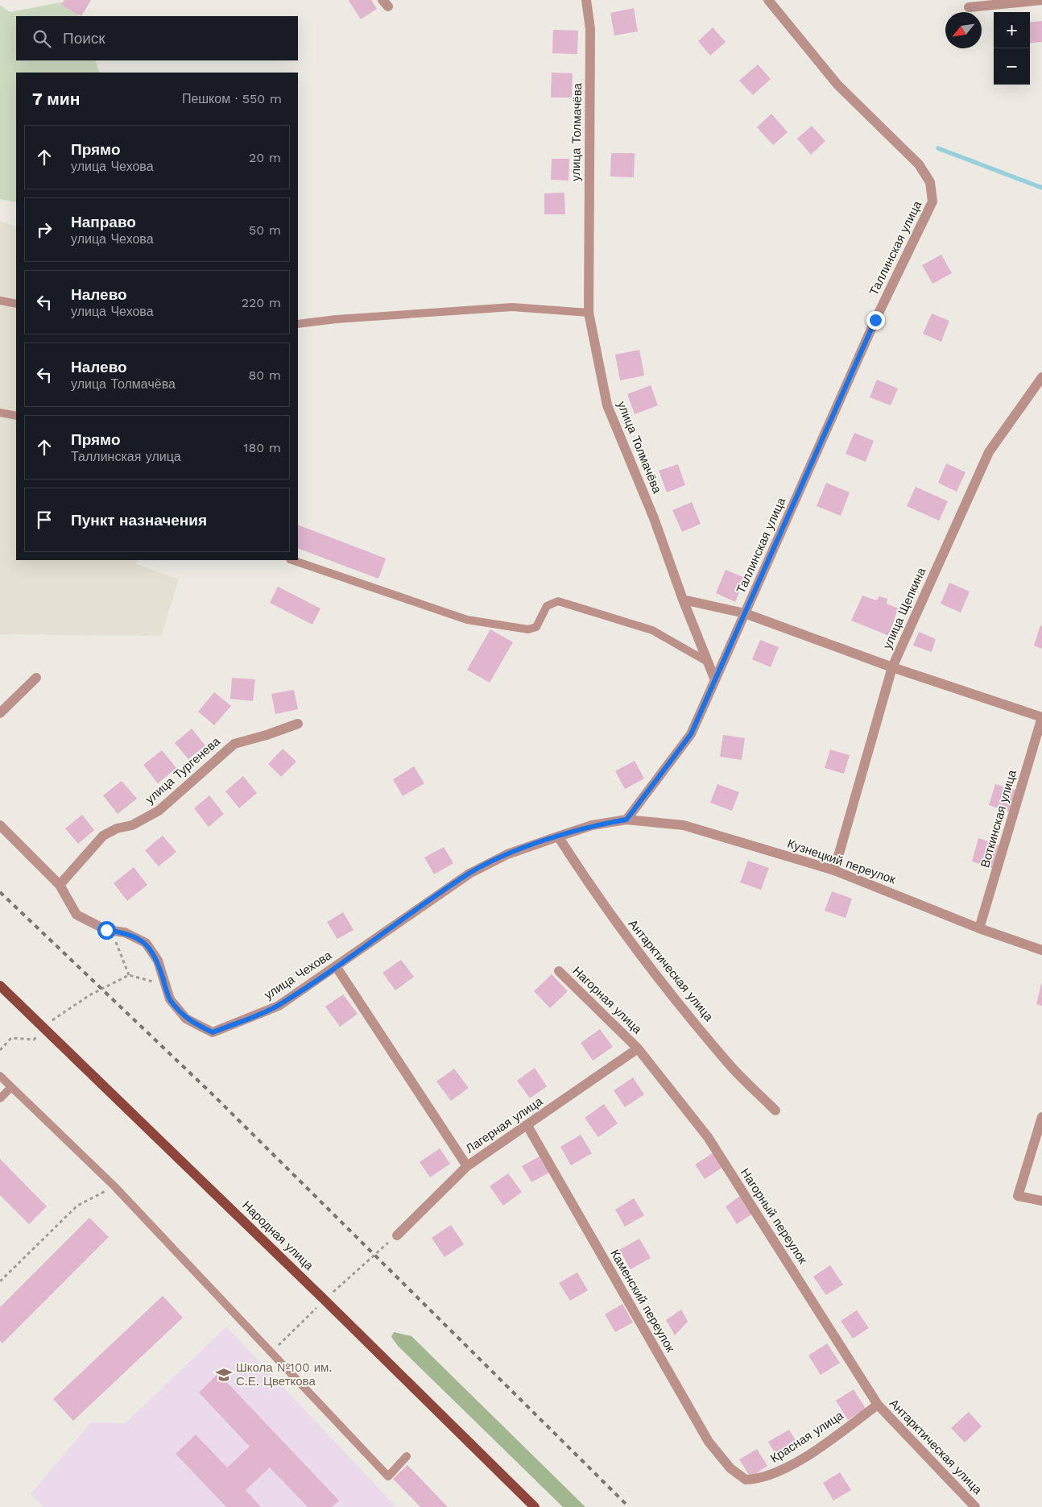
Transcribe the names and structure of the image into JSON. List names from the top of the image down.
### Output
{
  "streets": {
    "main road": ["Народная улица"],
    "street": [
      "улица Толмачёва",
      "Таллинская улица",
      "улица Щепкина",
      "улица Тургенева",
      "Воткинская улица",
      "Кузнецкий переулок",
      "Антарктическая улица",
      "улица Чехова",
      "Нагорная улица",
      "Лагерная улица",
      "Нагорный переулок",
      "Каменский переулок",
      "Красная улица"
    ]
  },
  "crossings": [
    ["улица Толмачёва", "Таллинская улица"],
    ["улица Щепкина", "Кузнецкий переулок"],
    ["улица Тургенева", "улица Чехова"],
    ["Воткинская улица", "Кузнецкий переулок"],
    ["Кузнецкий переулок", "улица Чехова"],
    ["Антарктическая улица", "улица Чехова"],
    ["Антарктическая улица", "Нагорный переулок"],
    ["Антарктическая улица", "Красная улица"],
    ["Нагорная улица", "Лагерная улица"],
    ["Нагорная улица", "Нагорный переулок"],
    ["Лагерная улица", "Нагорный переулок"],
    ["Лагерная улица", "Каменский переулок"],
    ["Нагорный переулок", "Красная улица"],
    ["Каменский переулок", "Красная улица"]
  ],
  "places": {
    "school or university": ["Школа №100 им. С.Е. Цветкова"]
  },
  "north": "bottom left",
  "page": {
    "map_buttons": ["+", "−"],
    "search": "Поиск",
    "heading": ["7 мин", "Пешком · 550 m"],
    "list": [
      ["Прямо", "улица Чехова", "20 m"],
      ["Направо", "улица Чехова", "50 m"],
      ["Налево", "улица Чехова", "220 m"],
      ["Налево", "улица Толмачёва", "80 m"],
      ["Прямо", "Таллинская улица", "180 m"],
      "Пункт назначения"
    ]
  }
}
